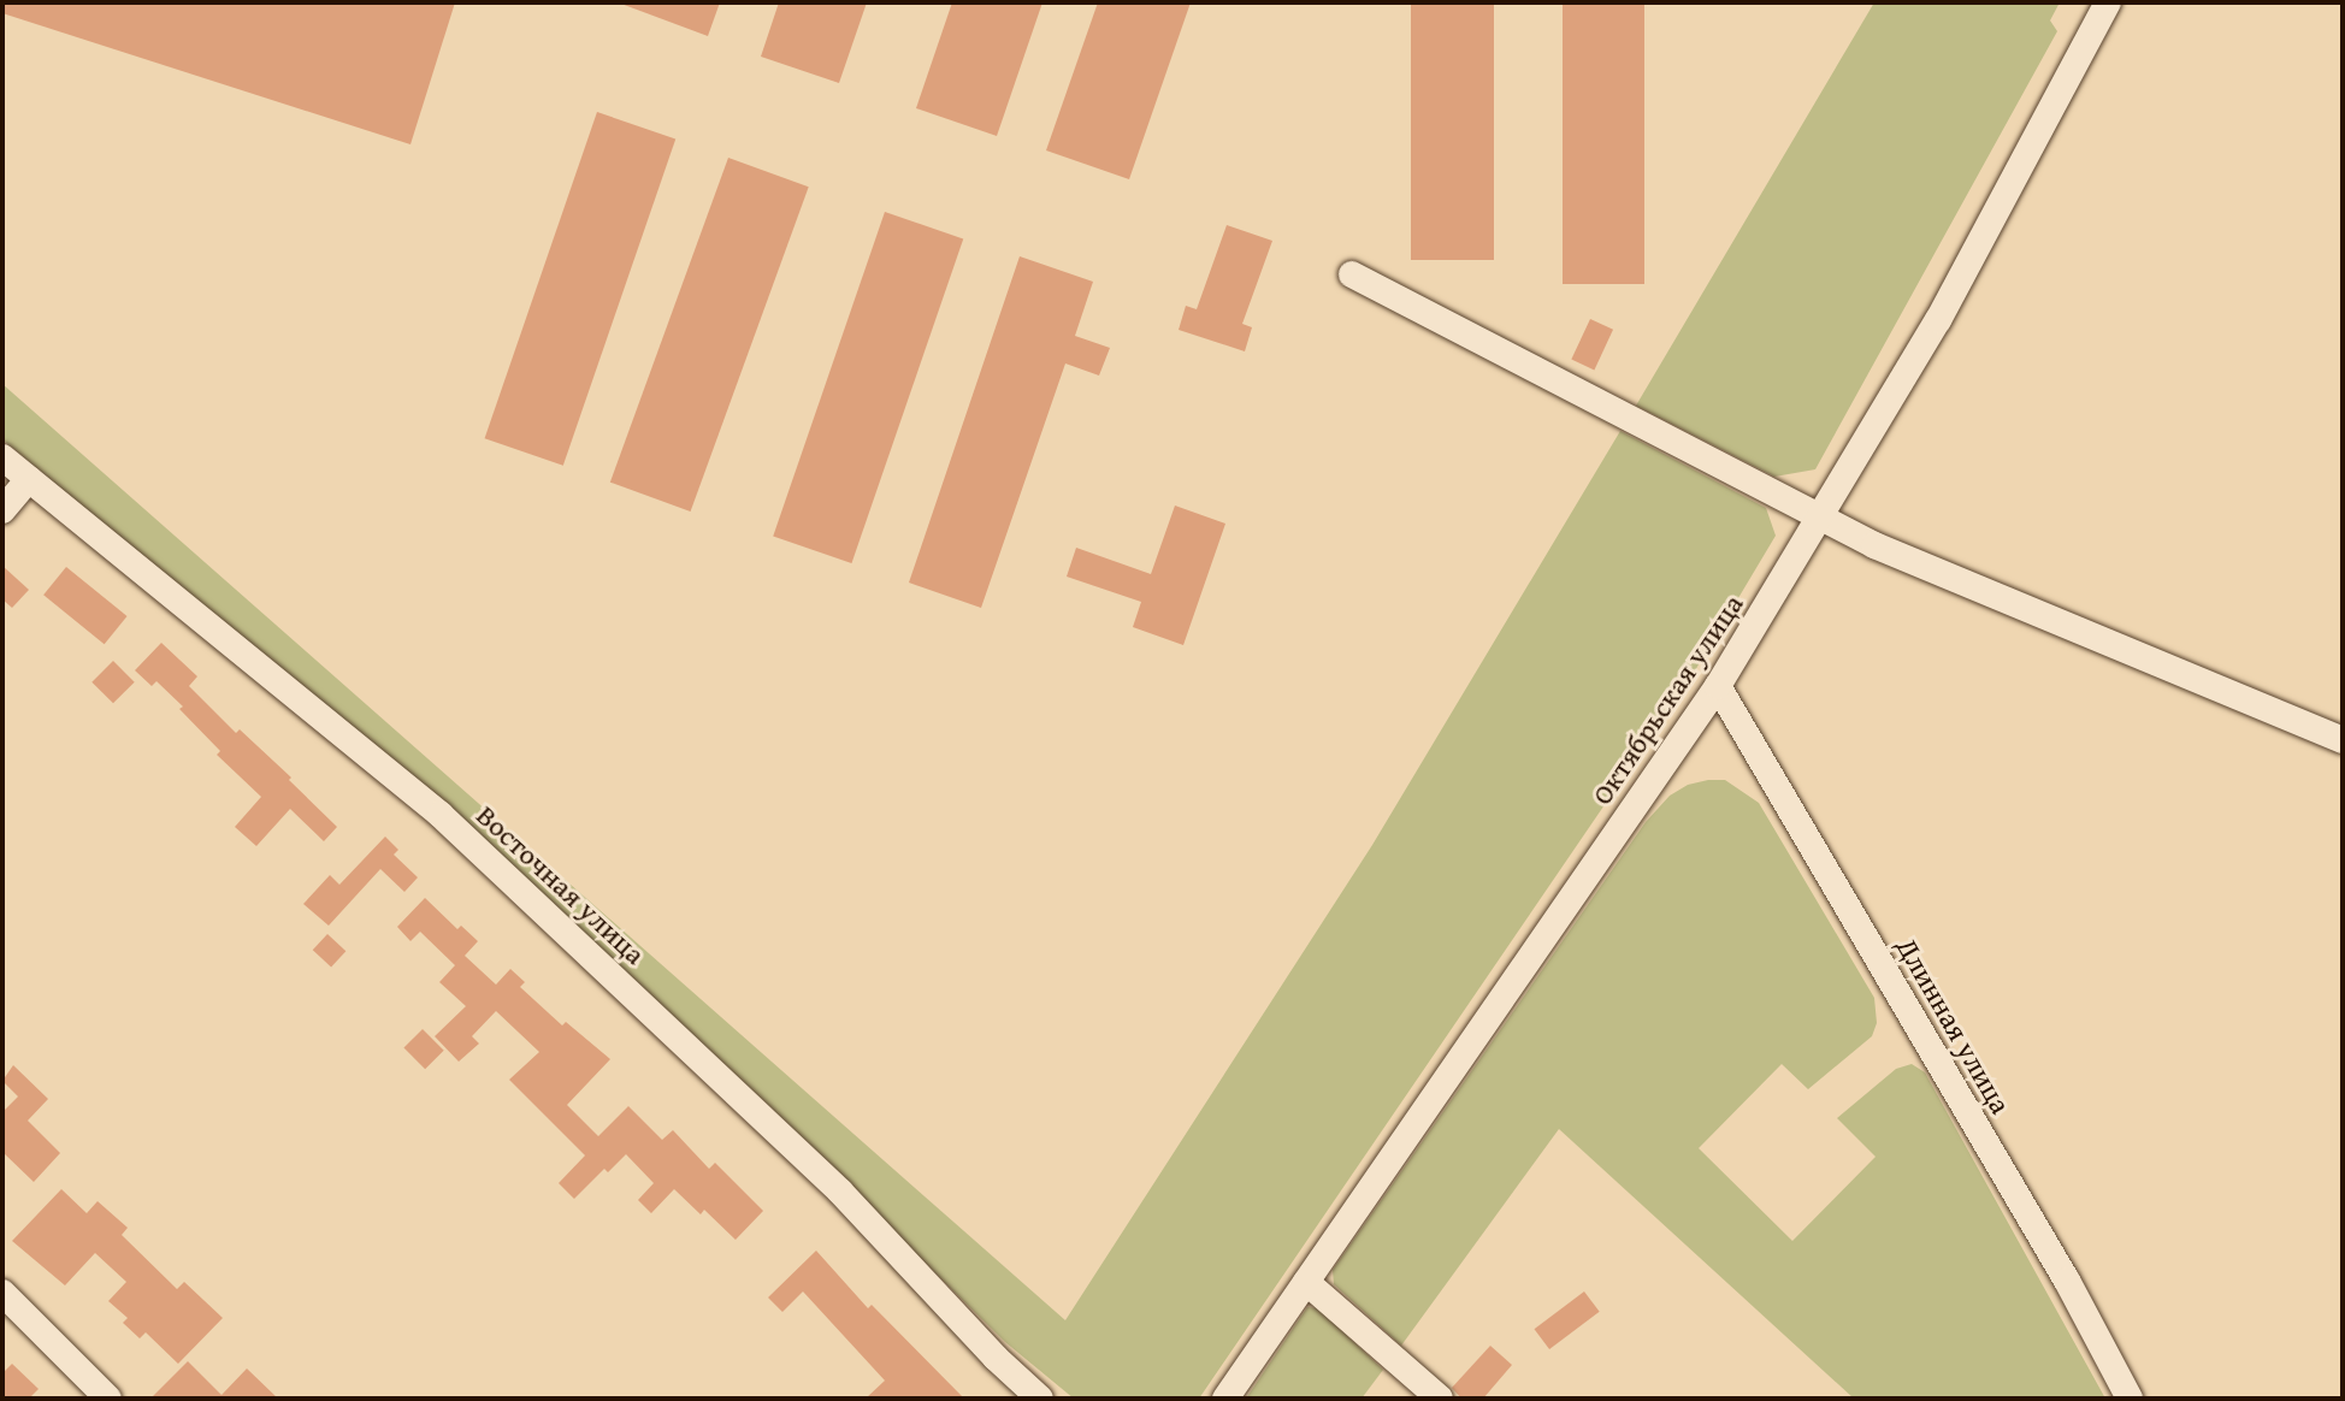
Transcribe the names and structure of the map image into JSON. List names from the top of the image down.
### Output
{
  "streets": {
    "street": ["Октябрьская улица", "Восточная улица", "Длинная улица"]
  },
  "crossings": [
    ["Октябрьская улица", "Длинная улица"]
  ]
}
